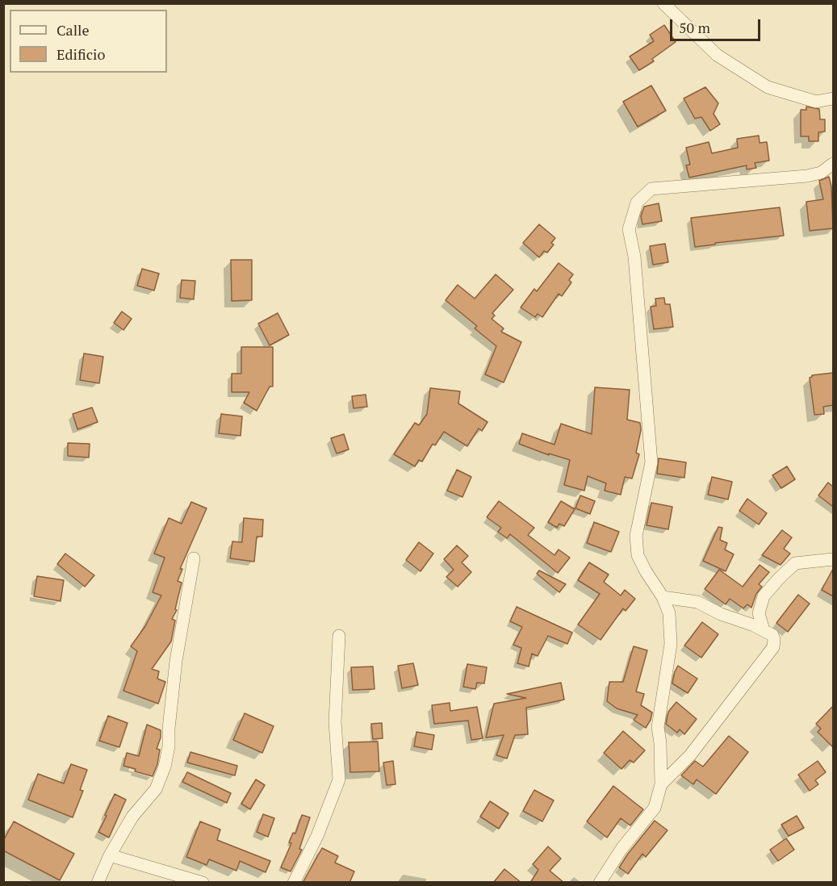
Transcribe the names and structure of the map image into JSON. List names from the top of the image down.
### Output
{
  "legend": ["Calle", "Edificio"],
  "scale_bar": "50 m"
}
